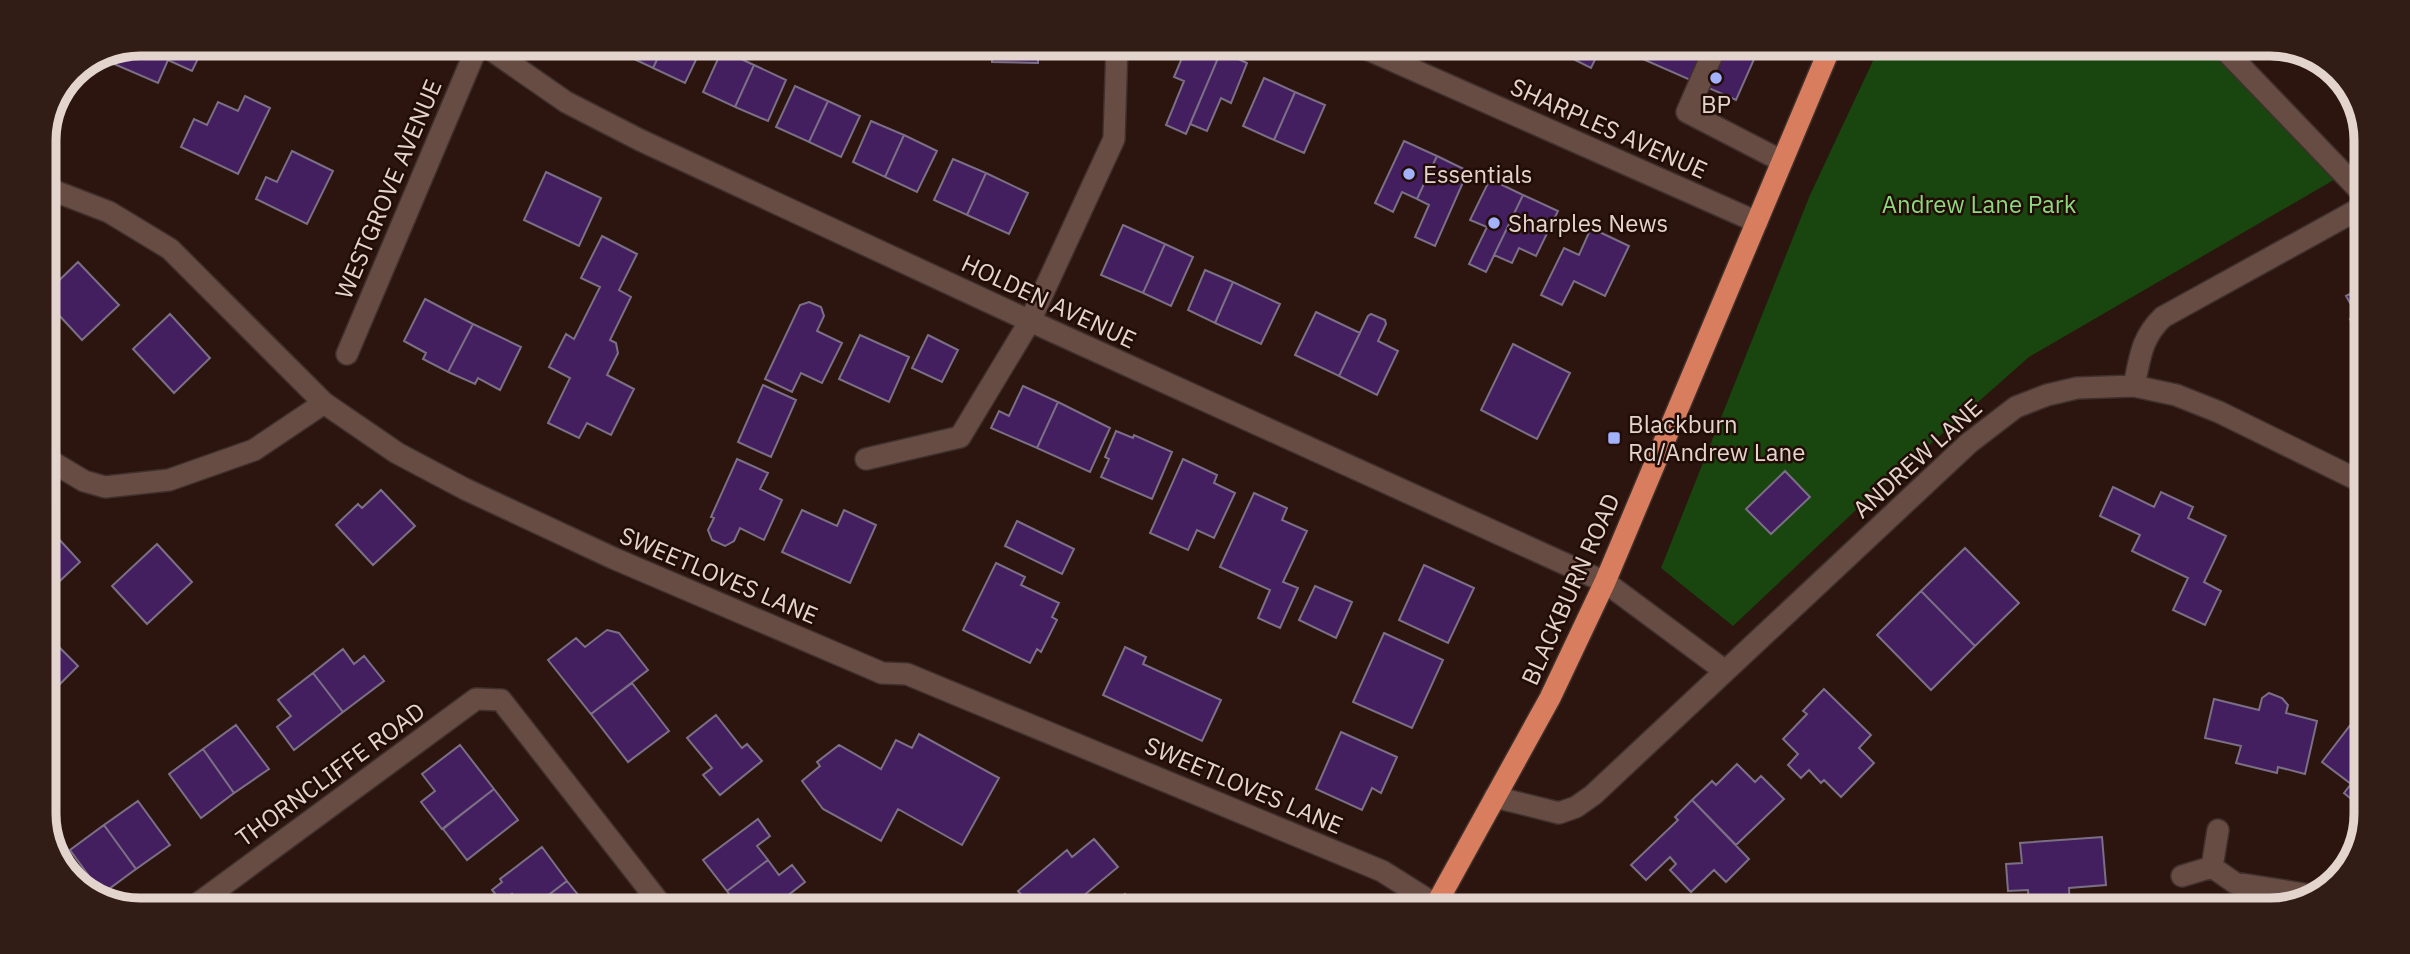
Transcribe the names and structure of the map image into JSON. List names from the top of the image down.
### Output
{
  "streets": {
    "highway": ["BLACKBURN ROAD"],
    "street": [
      "SHARPLES AVENUE",
      "WESTGROVE AVENUE",
      "HOLDEN AVENUE",
      "ANDREW LANE",
      "SWEETLOVES LANE",
      "THORNCLIFFE ROAD"
    ]
  },
  "crossings": [
    ["SHARPLES AVENUE", "BLACKBURN ROAD"],
    ["HOLDEN AVENUE", "BLACKBURN ROAD"],
    ["ANDREW LANE", "BLACKBURN ROAD"]
  ],
  "parks": ["Andrew Lane Park"],
  "places": {
    "other": ["BP", "Essentials", "Sharples News"],
    "transit": ["Blackburn Rd/Andrew Lane"]
  }
}
